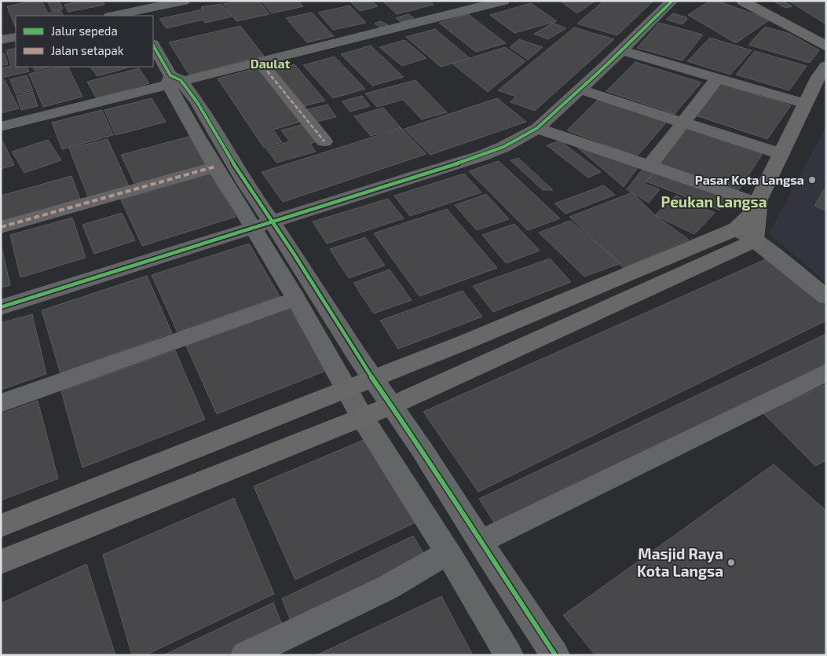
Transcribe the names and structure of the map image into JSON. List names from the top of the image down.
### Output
{
  "districts": ["Daulat", "Peukan Langsa"],
  "places": ["Pasar Kota Langsa", "Masjid Raya Kota Langsa"],
  "legend": ["Jalur sepeda", "Jalan setapak"]
}
